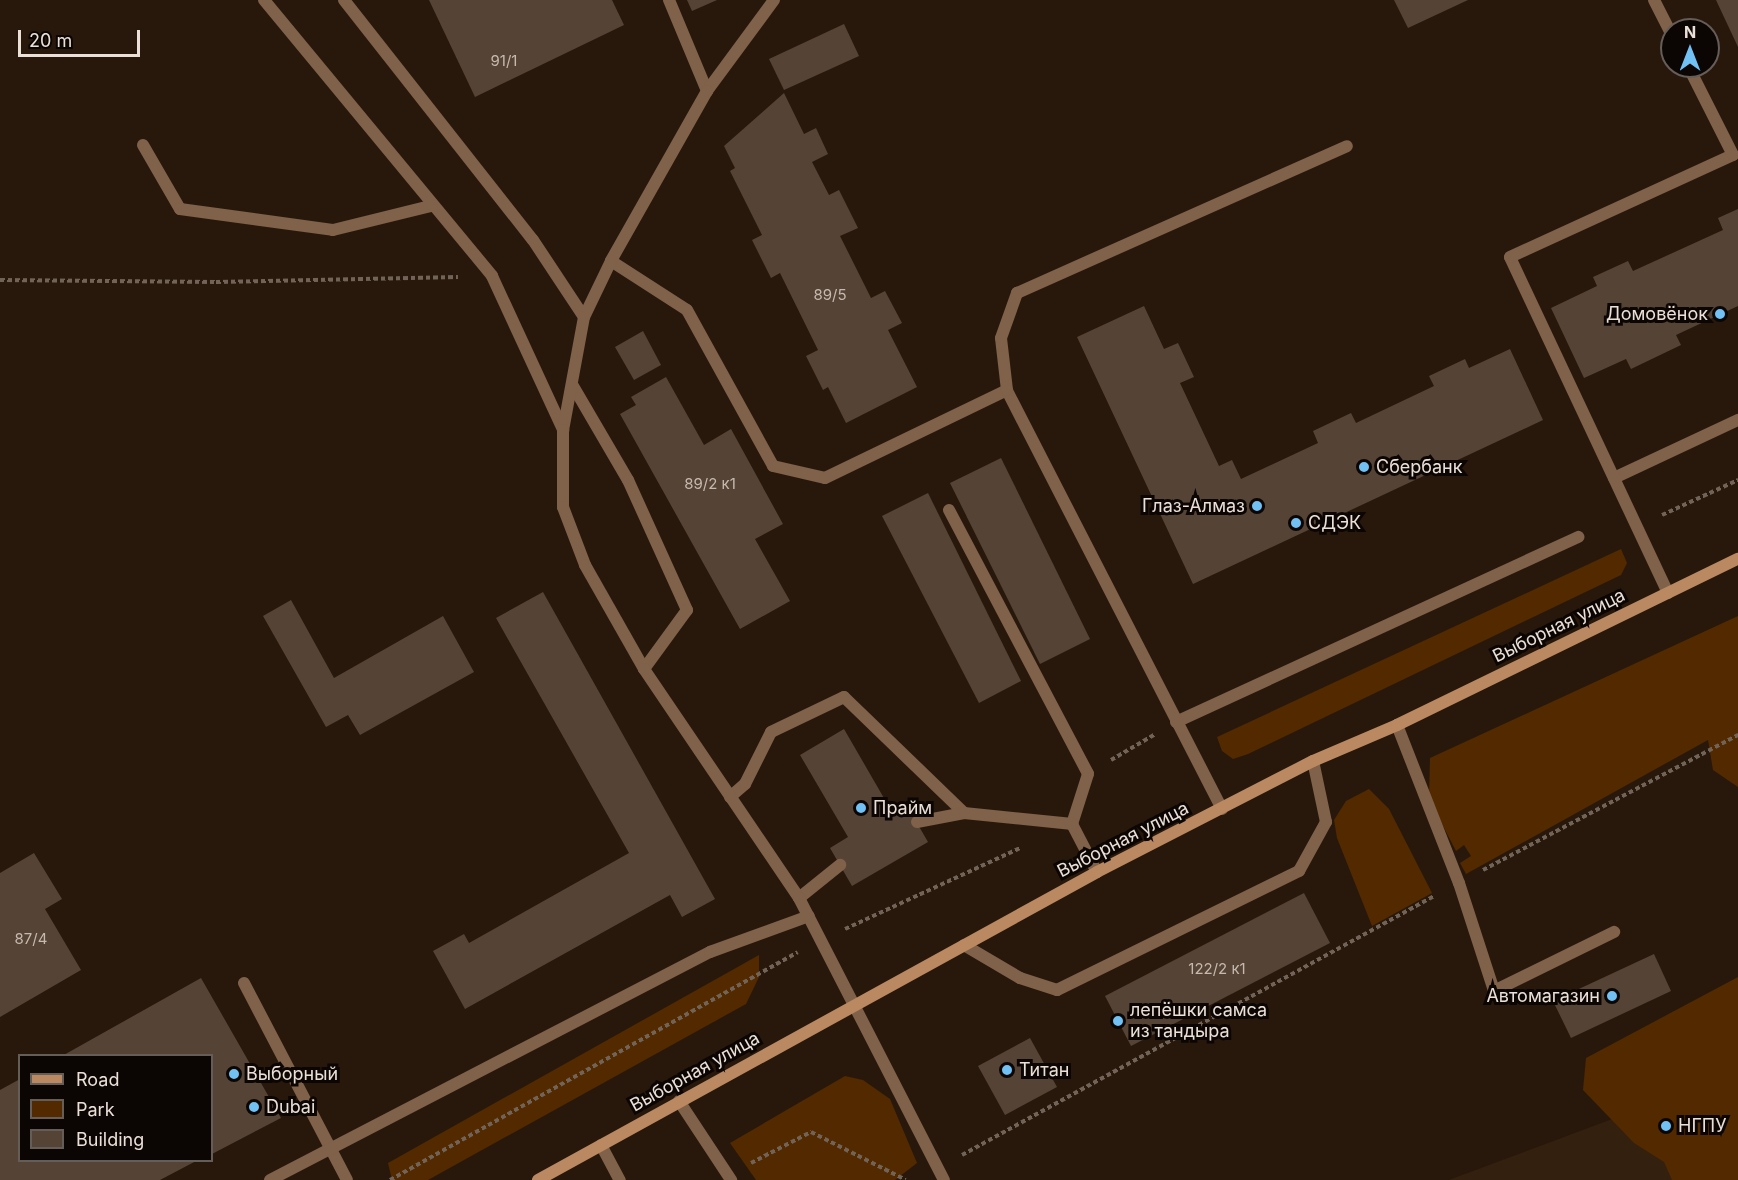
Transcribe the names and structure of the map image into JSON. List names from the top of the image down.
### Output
{
  "streets": {
    "main road": ["Выборная улица"]
  },
  "places": [
    "Домовёнок",
    "Сбербанк",
    "Глаз-Алмаз",
    "СДЭК",
    "Прайм",
    "Автомагазин",
    "лепёшки самса из тандыра",
    "Титан",
    "Выборный",
    "Dubai",
    "НГПУ"
  ],
  "house_numbers": [
    "91/1",
    "89/5",
    "89/2 к1",
    "87/4",
    "122/2 к1"
  ],
  "legend": ["Road", "Park", "Building"],
  "scale_bar": "20 m",
  "north": "top"
}
